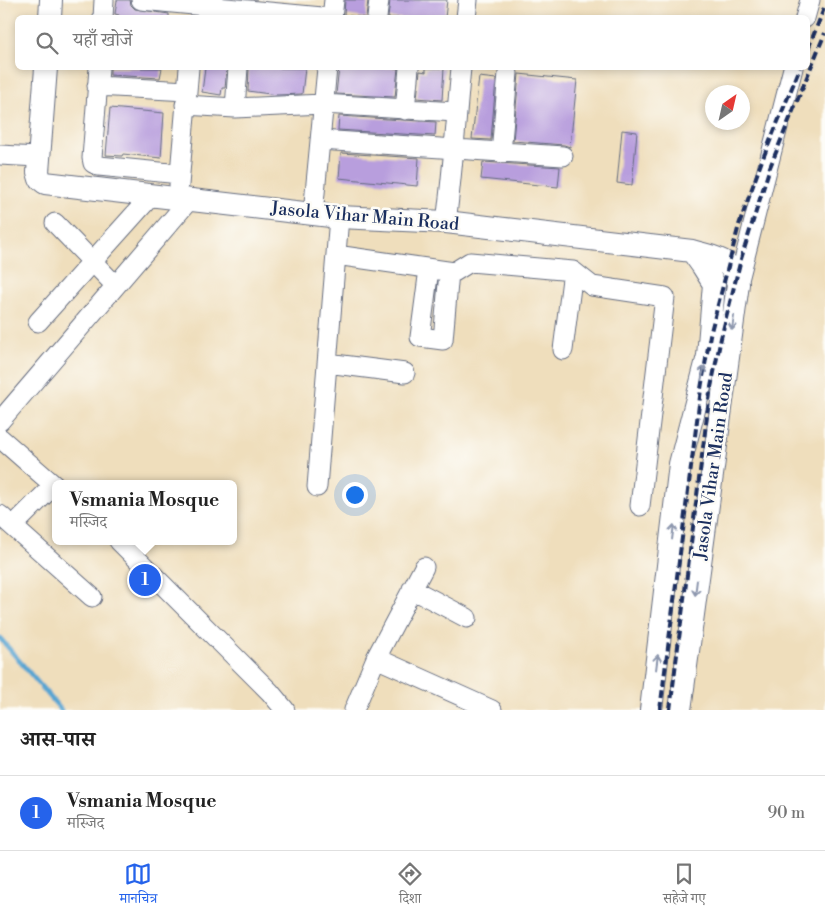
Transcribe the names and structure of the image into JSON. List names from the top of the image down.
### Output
{
  "streets": {
    "street": ["Jasola Vihar Main Road"]
  },
  "north": "top right",
  "page": {
    "search": "यहाँ खोजें",
    "popup": ["Vsmania Mosque", "मस्जिद"],
    "pins": "1",
    "heading": "आस-पास",
    "list": [
      {
        "mark": "1",
        "name": "Vsmania Mosque",
        "note": "मस्जिद",
        "value": "90 m"
      }
    ],
    "nav": ["मानचित्र", "दिशा", "सहेजे गए"]
  }
}
